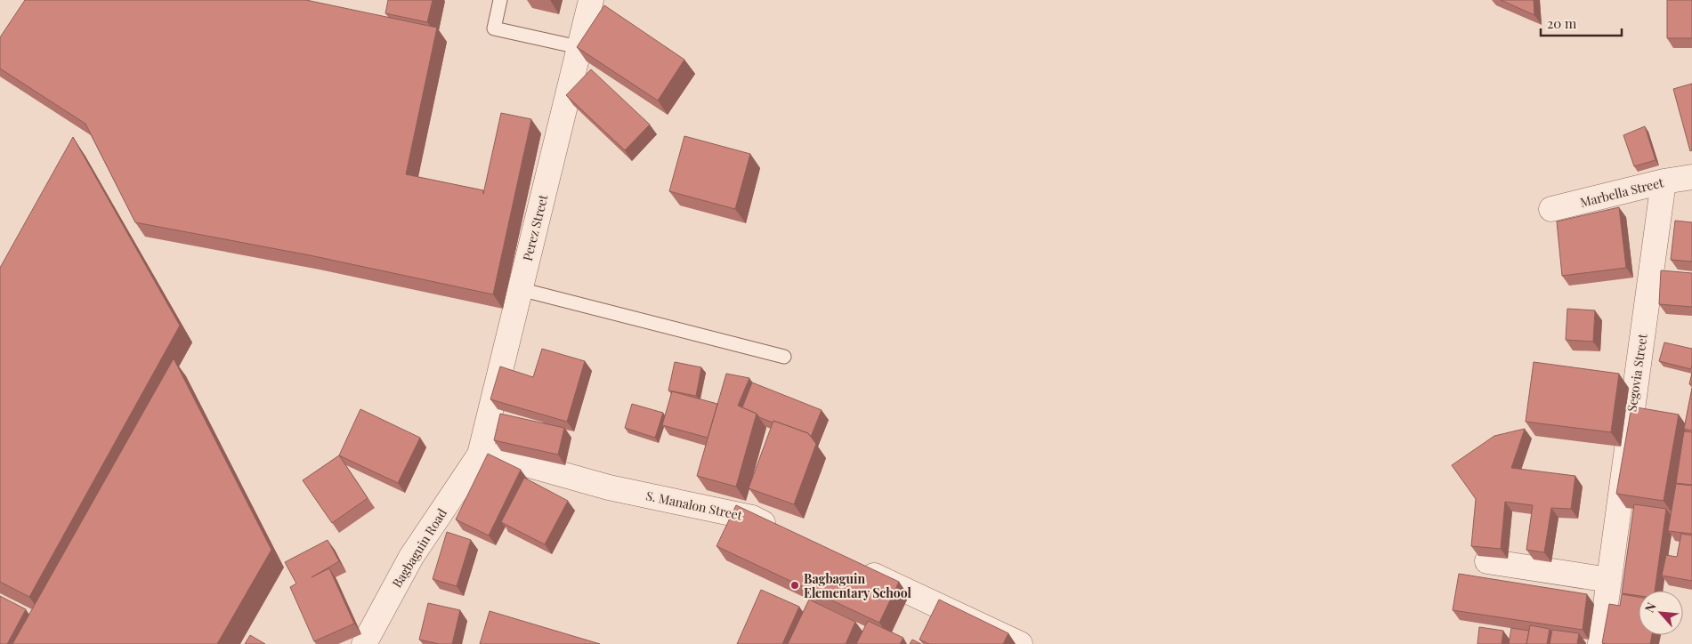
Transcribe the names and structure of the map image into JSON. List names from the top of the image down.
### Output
{
  "streets": {
    "street": [
      "Marbella Street",
      "Perez Street",
      "Segovia Street",
      "S. Manalon Street",
      "Bagbaguin Road"
    ]
  },
  "crossings": [
    ["Marbella Street", "Segovia Street"],
    ["Perez Street", "S. Manalon Street"],
    ["Perez Street", "Bagbaguin Road"],
    ["S. Manalon Street", "Bagbaguin Road"]
  ],
  "places": ["Bagbaguin Elementary School"],
  "scale_bar": "20 m",
  "north": "top left"
}
